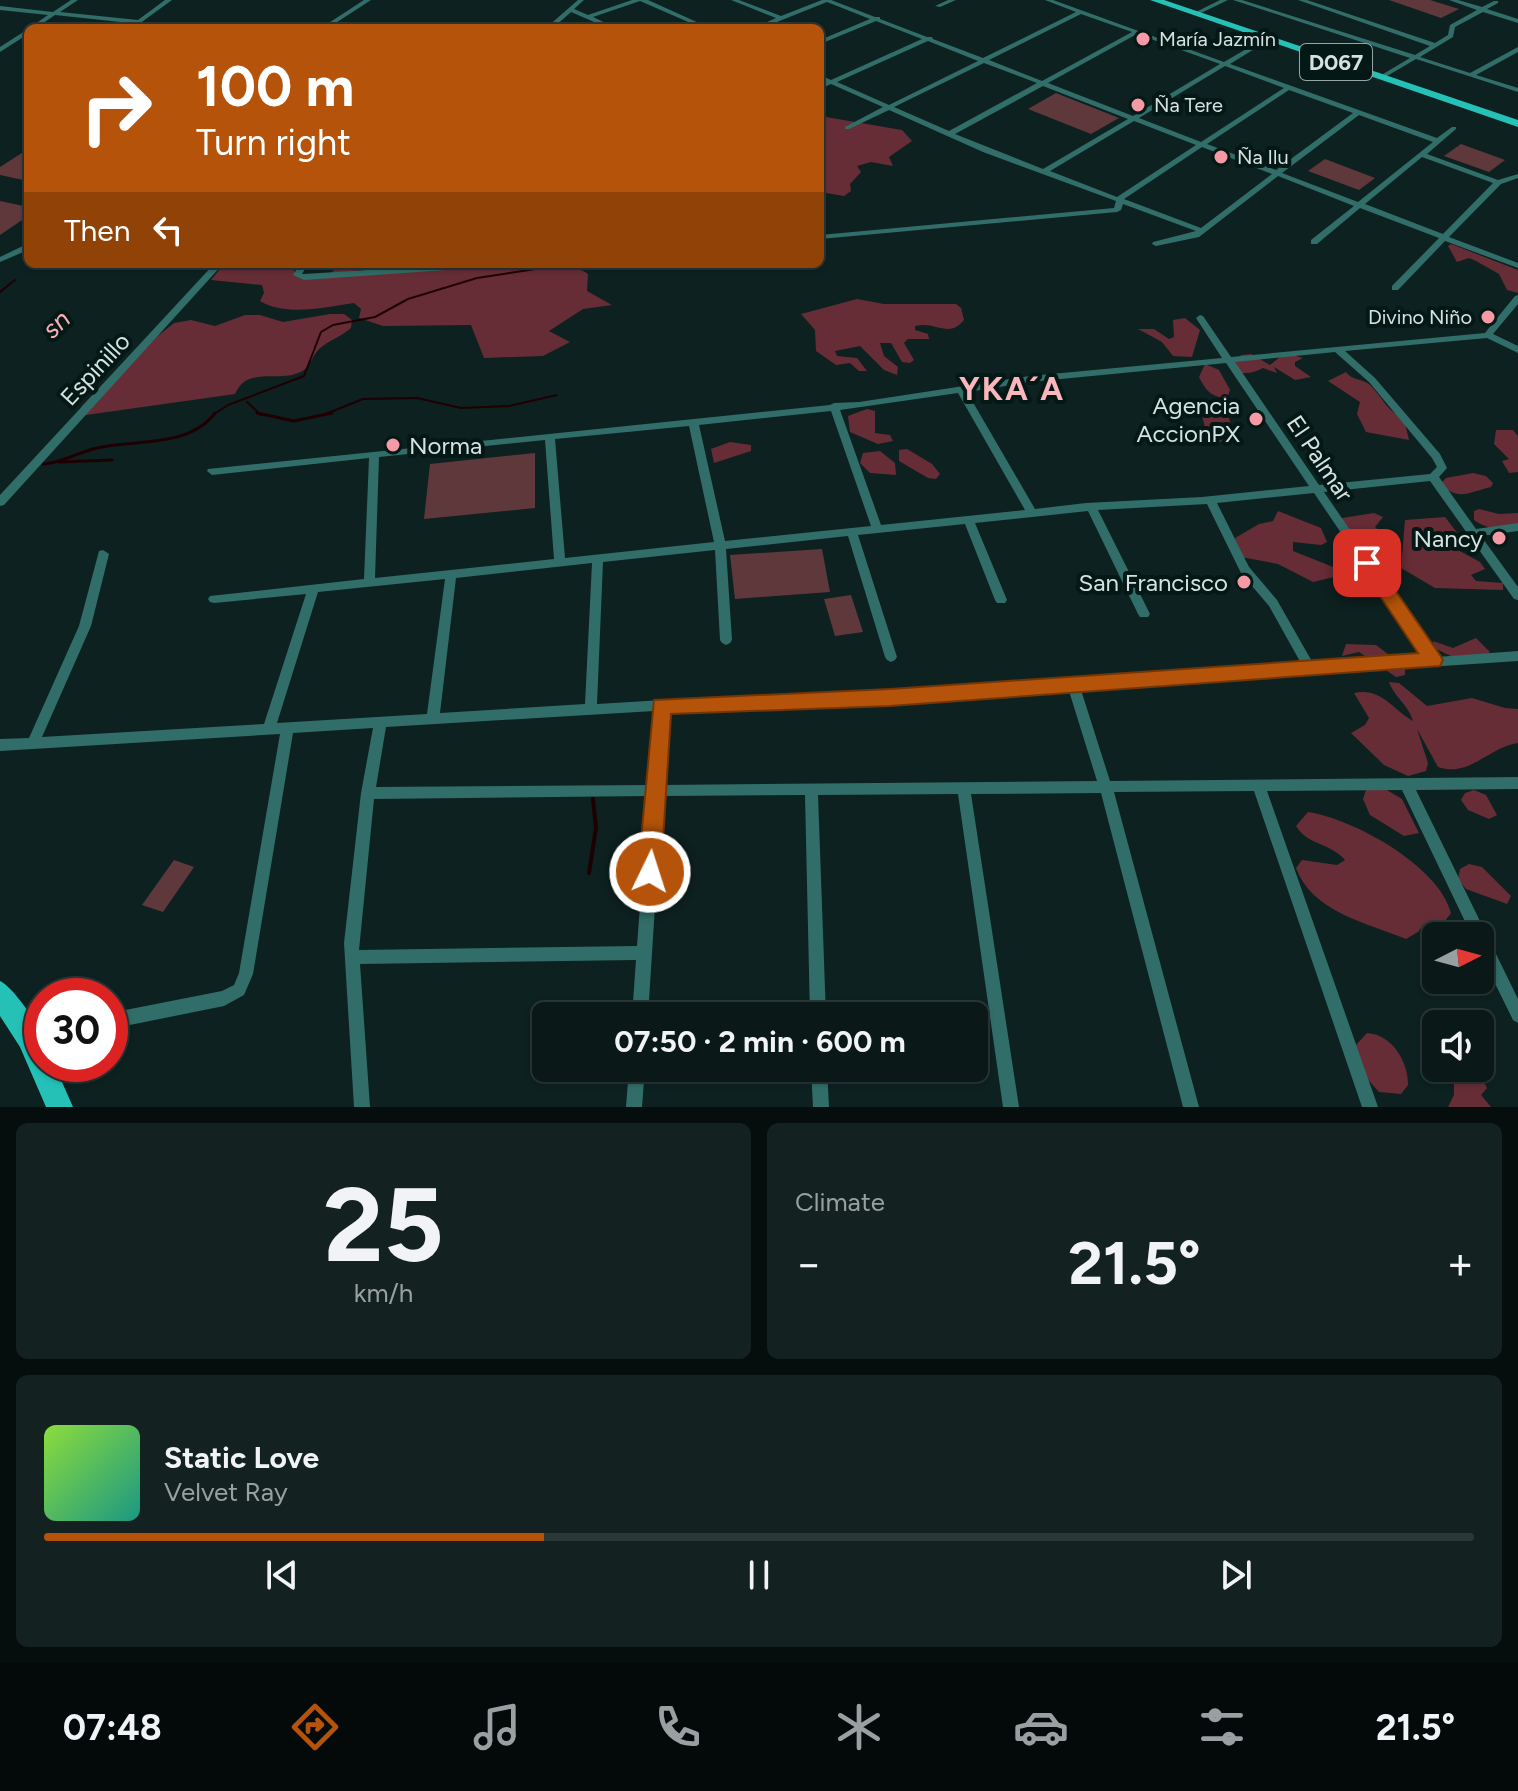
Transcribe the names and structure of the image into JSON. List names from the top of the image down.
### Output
{
  "streets": {
    "main road": ["D067"],
    "street": ["Espinillo", "El Palmar"]
  },
  "districts": ["YKA´A"],
  "water": ["sn"],
  "places": [
    "María Jazmín",
    "Ña Tere",
    "Ña Ilu",
    "Divino Niño",
    "Agencia AccionPX",
    "Norma",
    "Nancy",
    "San Francisco"
  ],
  "north": "right",
  "page": {
    "turn": ["100 m", "Turn right"],
    "then": "Then",
    "limit": "30",
    "trip": "07:50 · 2 min · 600 m",
    "tile": [
      ["25", "km/h"],
      "Climate"
    ],
    "heat": ["−", "21.5°", "+"],
    "song": ["Static Love", "Velvet Ray"],
    "tabs": ["07:48", "21.5°"]
  }
}
